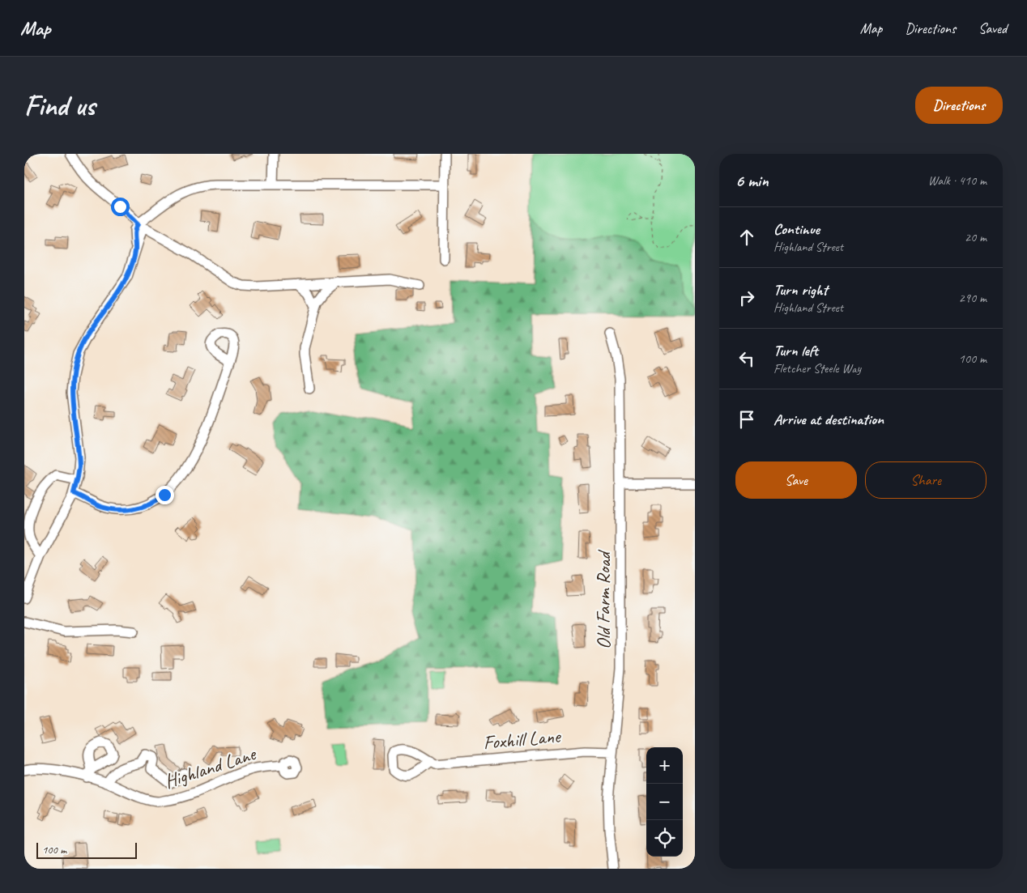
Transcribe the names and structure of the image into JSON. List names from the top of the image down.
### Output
{
  "streets": {
    "street": ["Old Farm Road", "Foxhill Lane", "Highland Lane"]
  },
  "crossings": [
    ["Old Farm Road", "Foxhill Lane"]
  ],
  "scale_bar": "100 m",
  "page": {
    "header": "Map",
    "nav": ["Map", "Directions", "Saved"],
    "buttons": [
      "Directions",
      ["Save", "Share"]
    ],
    "title": "Find us",
    "heading": ["6 min", "Walk · 410 m"],
    "list": [
      ["Continue", "Highland Street", "20 m"],
      ["Turn right", "Highland Street", "290 m"],
      ["Turn left", "Fletcher Steele Way", "100 m"],
      "Arrive at destination"
    ],
    "map_buttons": ["+", "−"],
    "scale": "100 m"
  }
}
